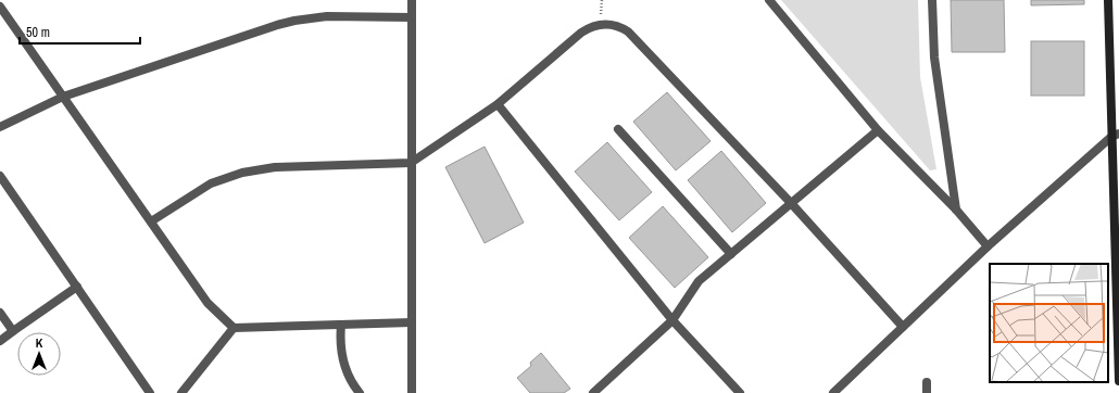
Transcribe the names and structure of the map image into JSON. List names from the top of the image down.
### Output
{
  "scale_bar": "50 m",
  "north": "top"
}
